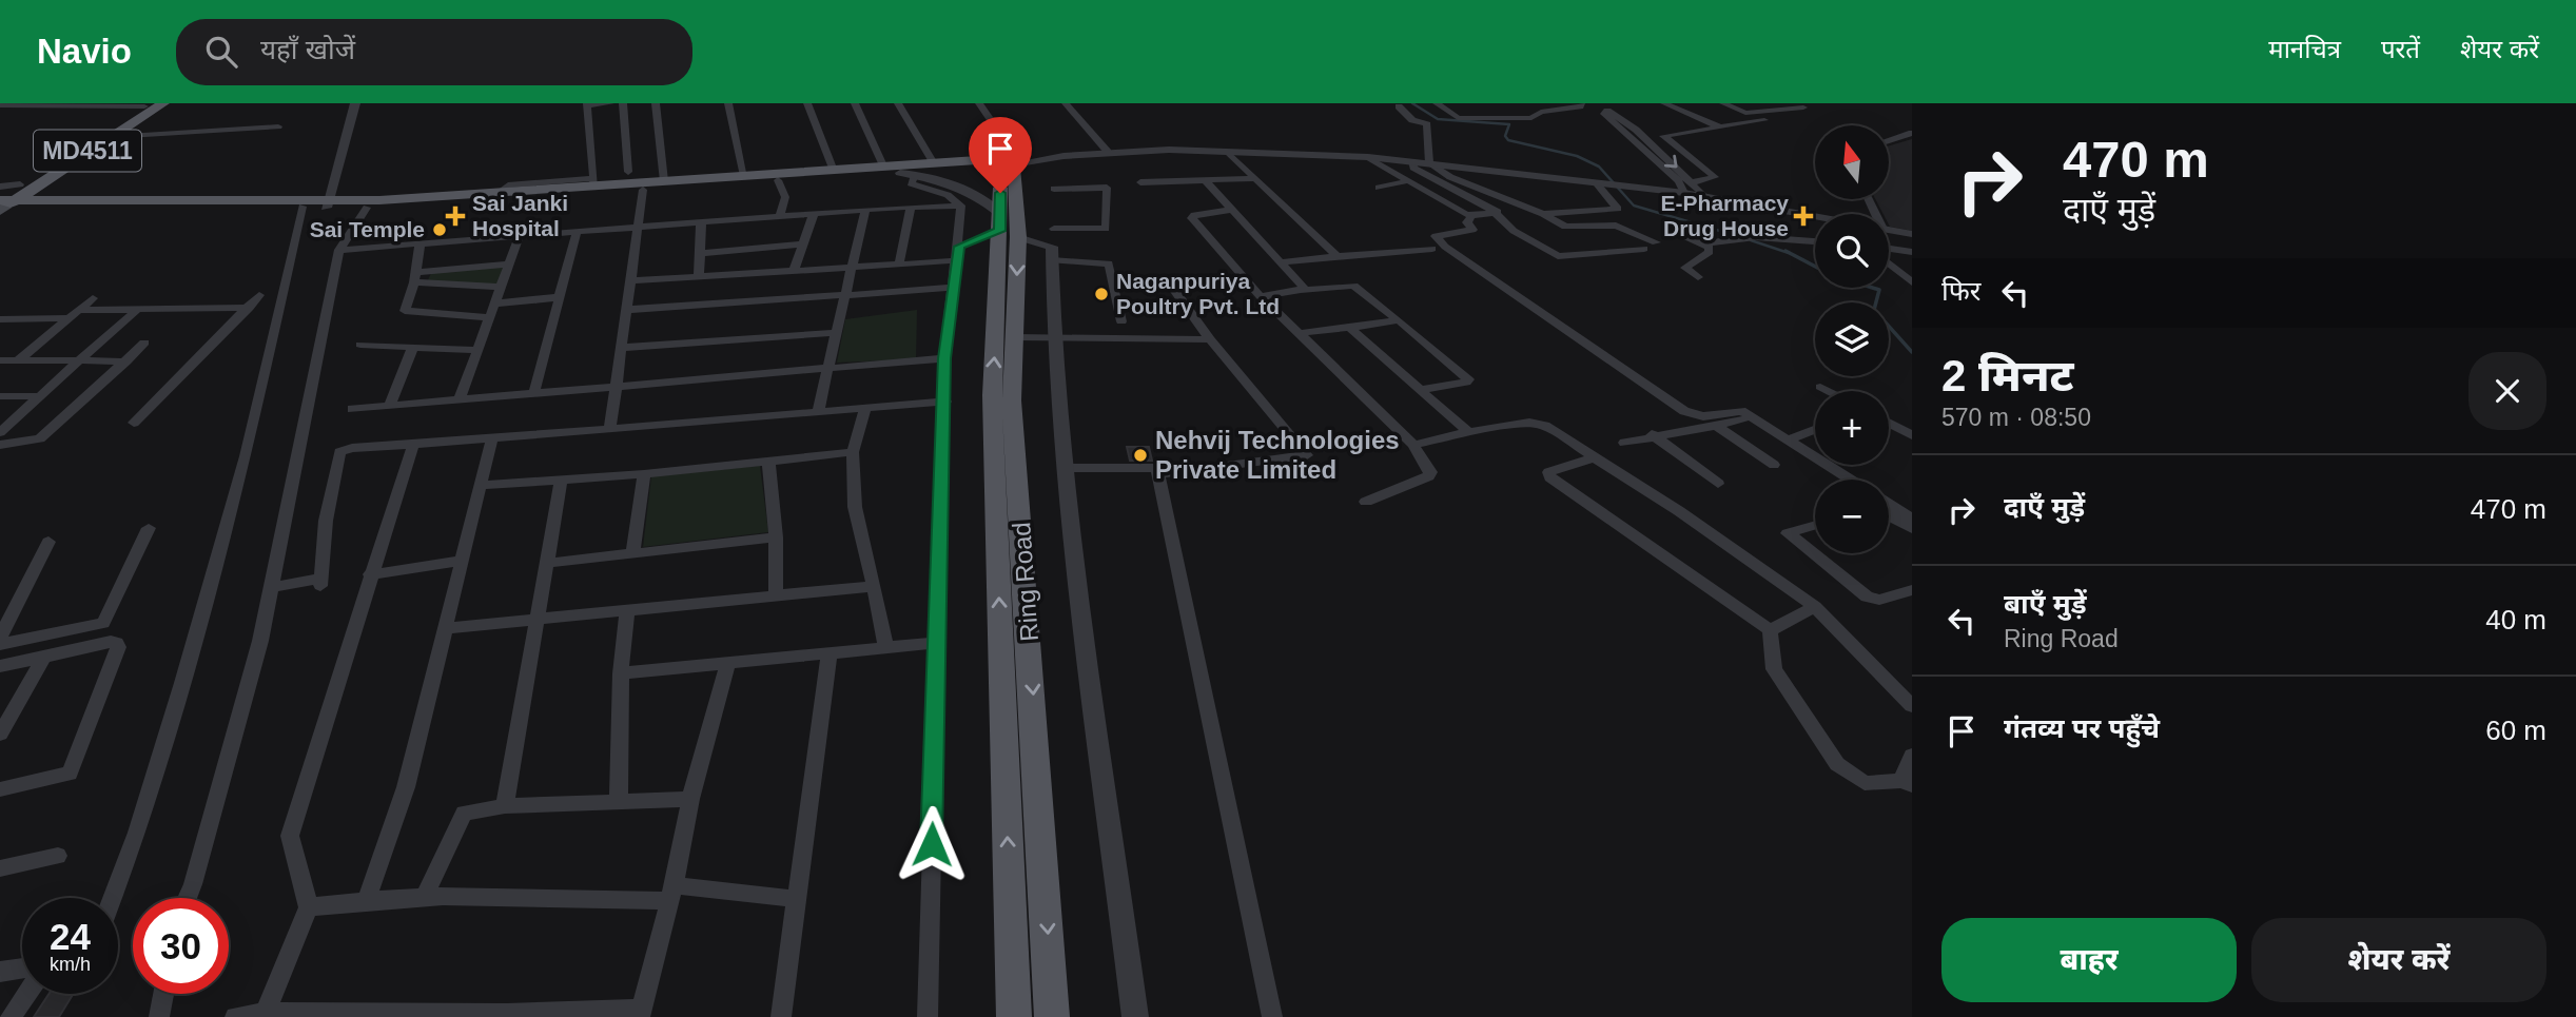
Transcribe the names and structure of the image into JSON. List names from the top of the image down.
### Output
{
  "streets": {
    "main road": ["MD4511", "Ring Road"]
  },
  "places": {
    "health": ["Sai Janki Hospital", "E-Pharmacy Drug House"],
    "other": ["Sai Temple", "Naganpuriya Poultry Pvt. Ltd", "Nehvij Technologies Private Limited"]
  },
  "north": "top",
  "page": {
    "header": "Navio",
    "search": "यहाँ खोजें",
    "nav": ["मानचित्र", "परतें", "शेयर करें"],
    "turn": ["470 m", "दाएँ मुड़ें"],
    "map_buttons": ["+", "−"],
    "then": "फिर",
    "heading": ["2 मिनट", "570 m · 08:50"],
    "list": [
      {
        "name": "दाएँ मुड़ें",
        "value": "470 m"
      },
      {
        "name": "बाएँ मुड़ें",
        "note": "Ring Road",
        "value": "40 m"
      },
      {
        "name": "गंतव्य पर पहुँचे",
        "value": "60 m"
      }
    ],
    "speed": "24 km/h",
    "limit": "30",
    "buttons": ["बाहर", "शेयर करें"]
  }
}
